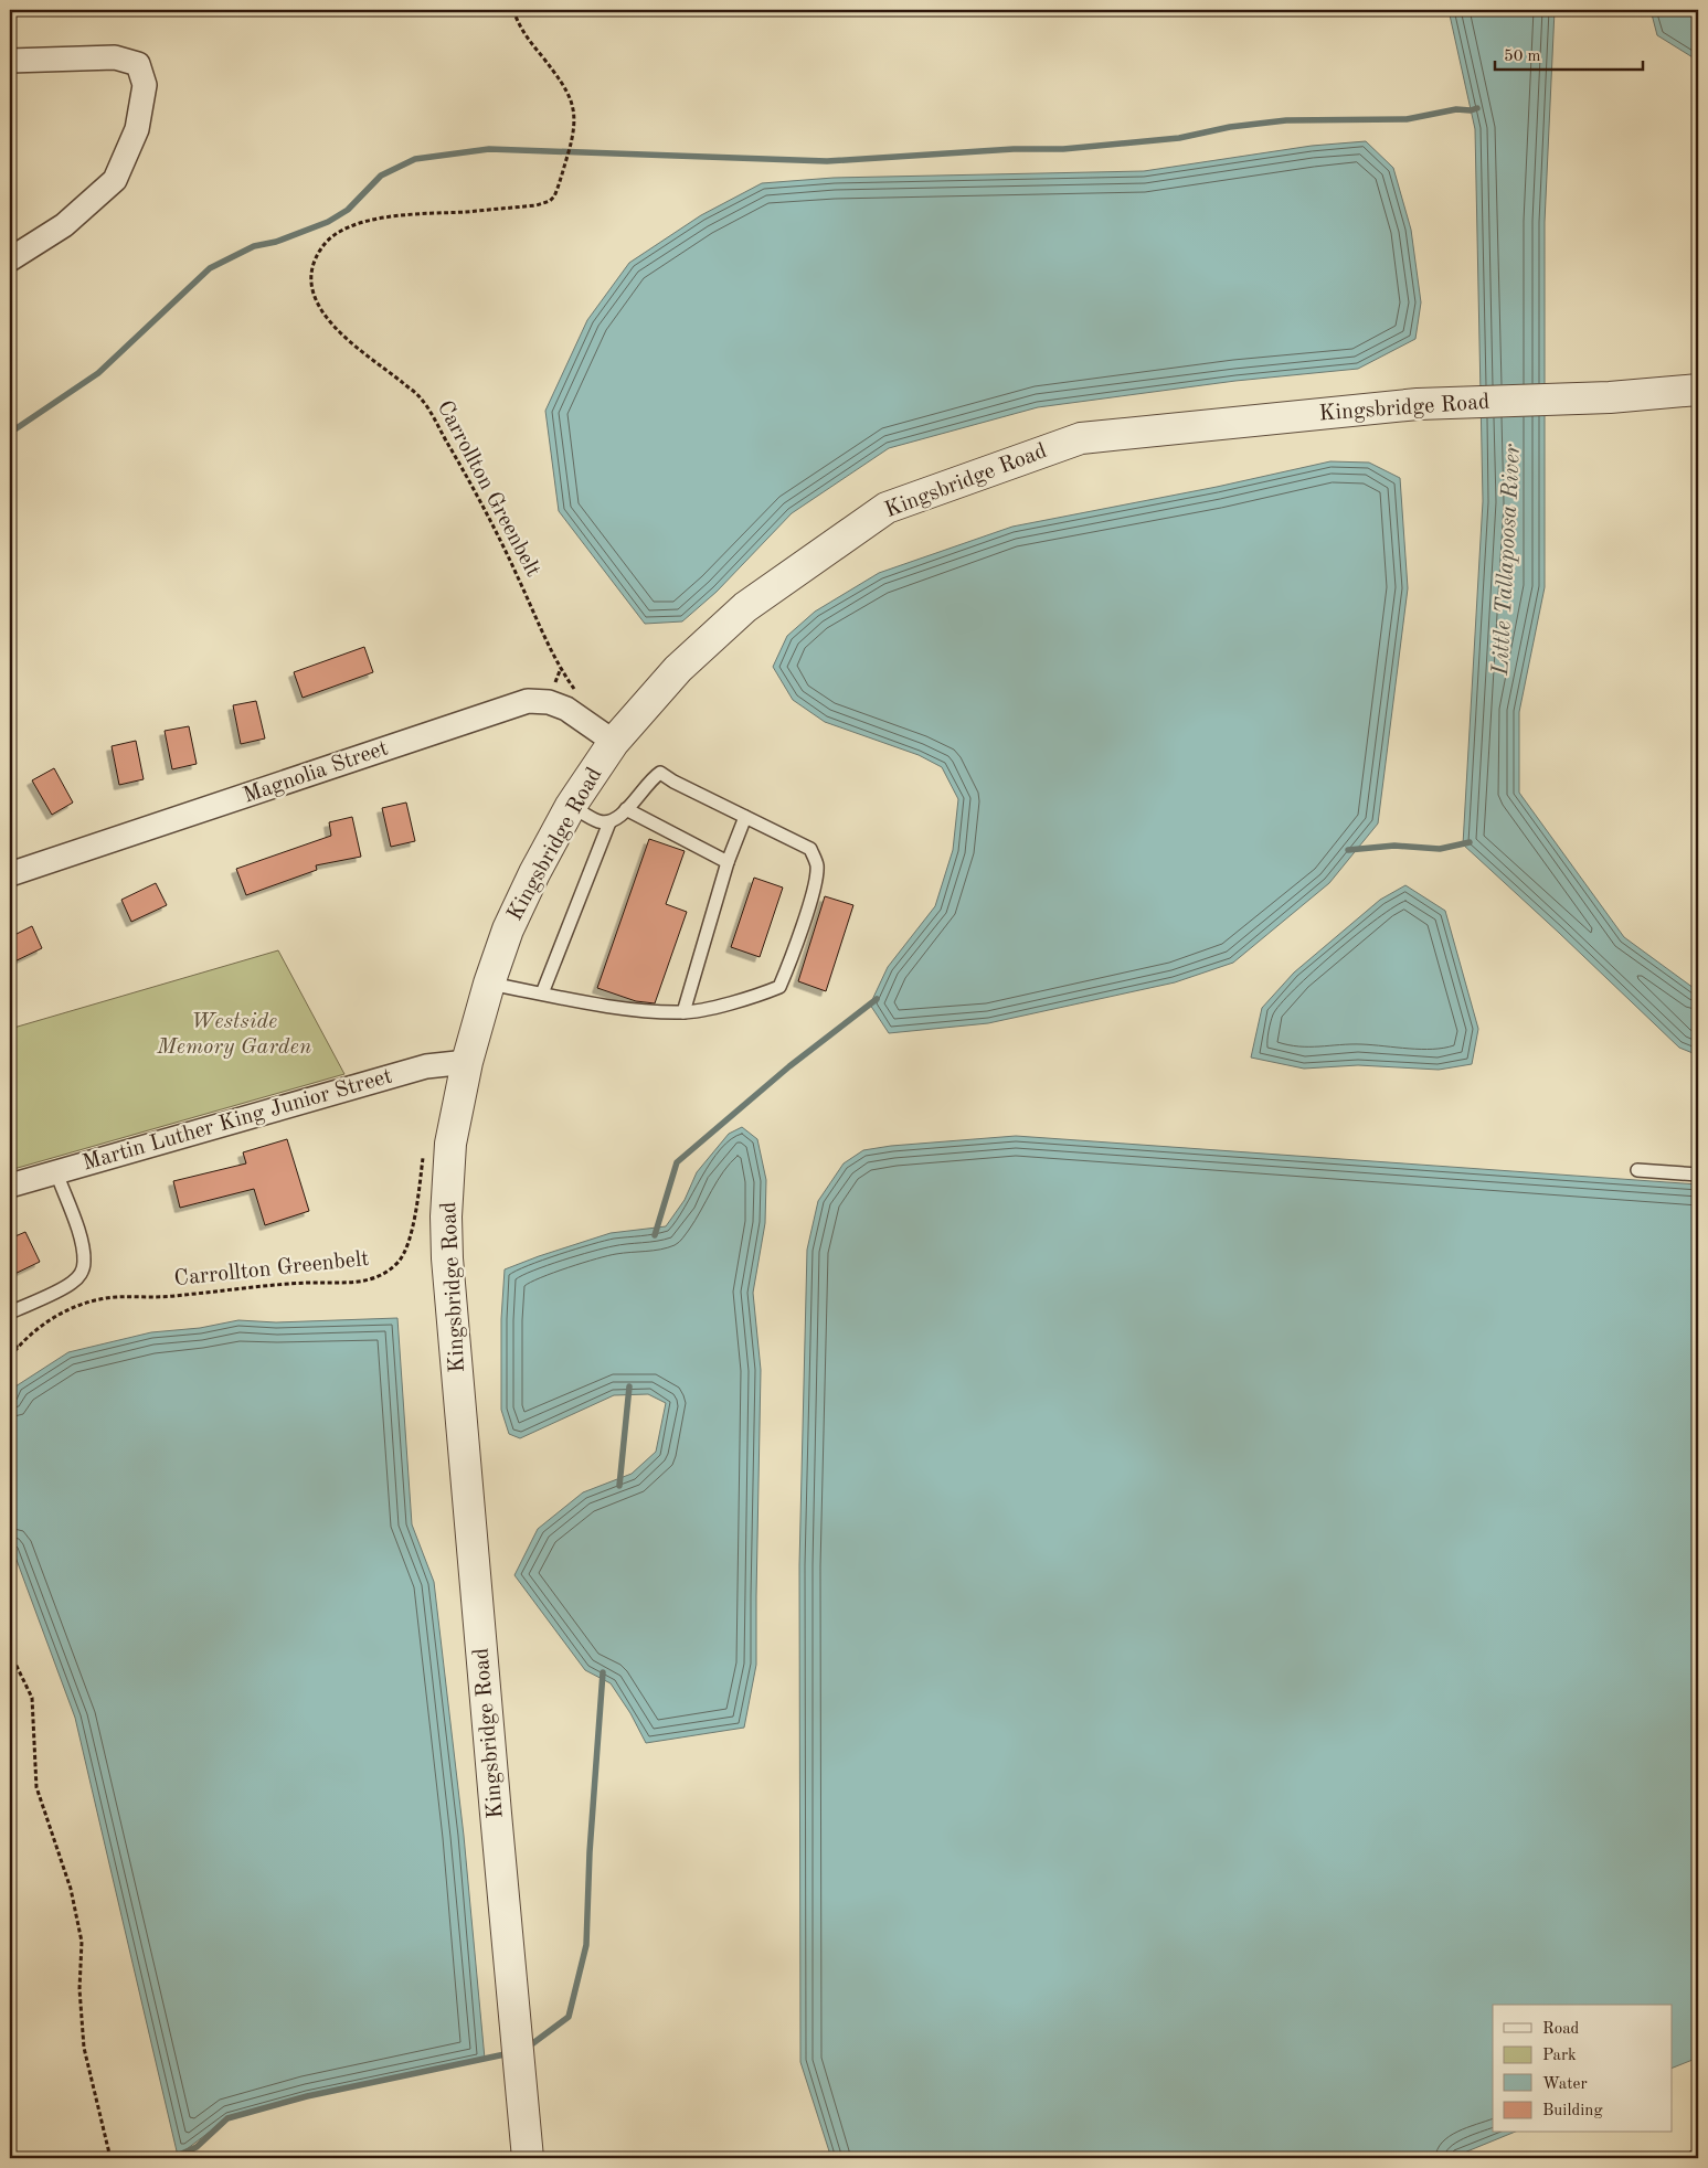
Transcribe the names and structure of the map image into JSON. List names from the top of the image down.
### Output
{
  "streets": {
    "street": ["Kingsbridge Road", "Magnolia Street", "Martin Luther King Junior Street"],
    "path": ["Carrollton Greenbelt"]
  },
  "crossings": [
    ["Kingsbridge Road", "Magnolia Street"],
    ["Kingsbridge Road", "Martin Luther King Junior Street"]
  ],
  "water": ["Little Tallapoosa River"],
  "parks": ["Westside Memory Garden"],
  "legend": [
    "Road",
    "Park",
    "Water",
    "Building"
  ],
  "scale_bar": "50 m"
}
